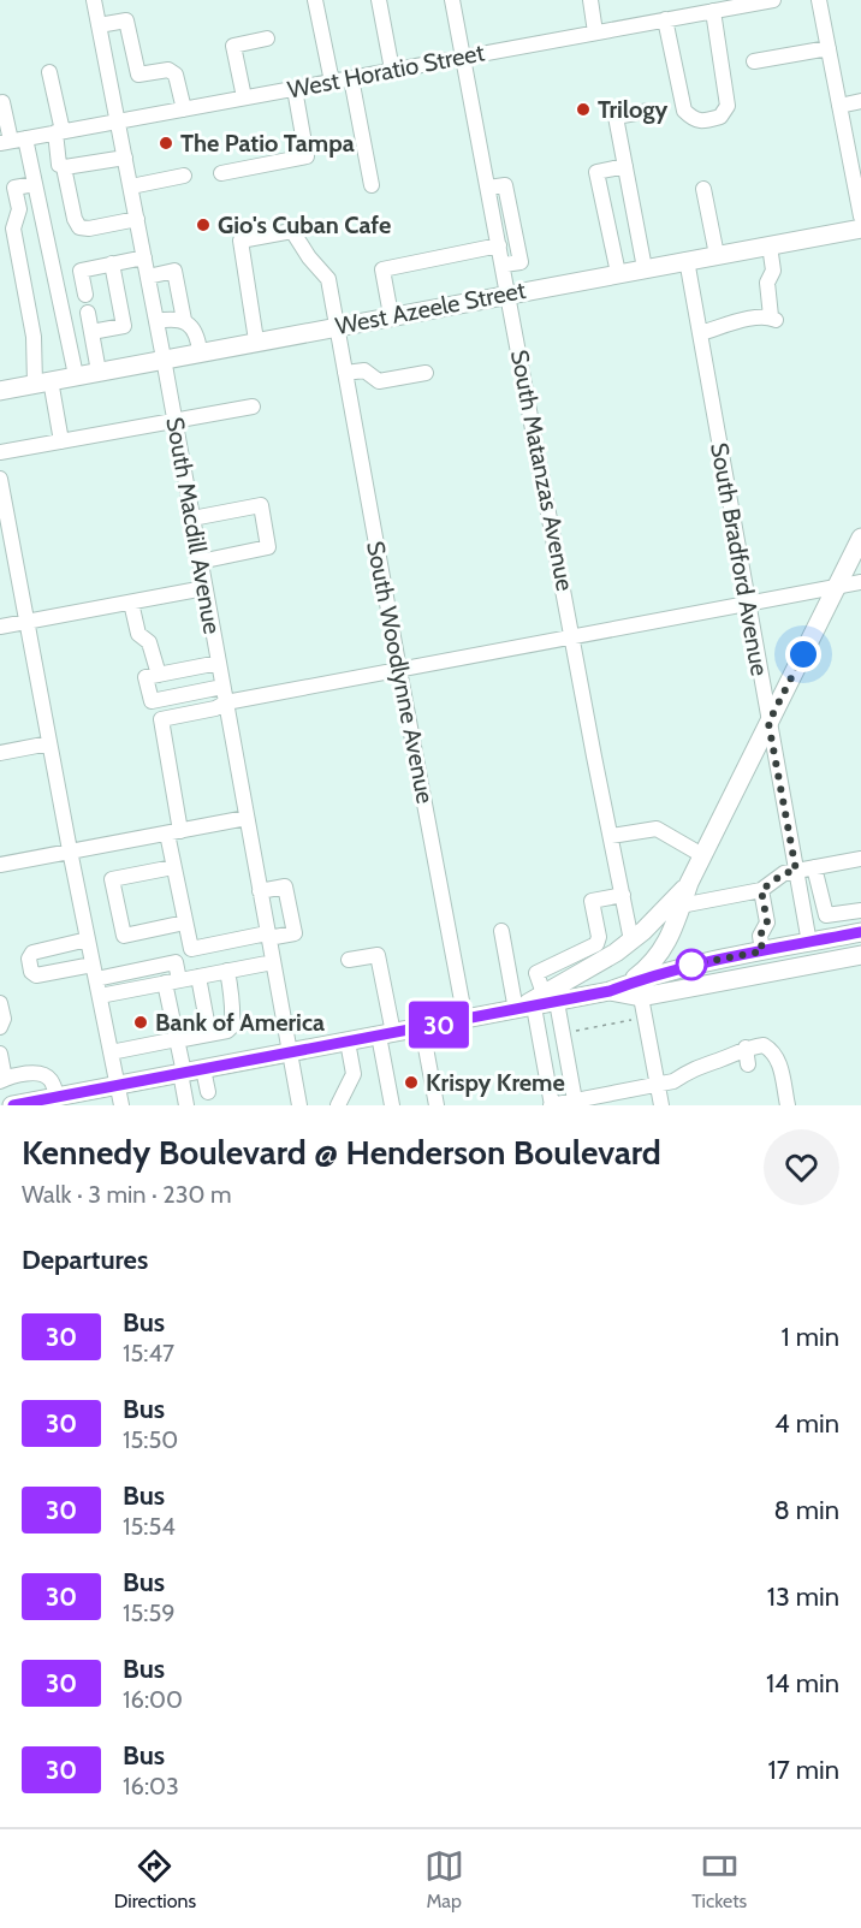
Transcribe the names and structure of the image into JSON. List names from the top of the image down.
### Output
{
  "streets": {
    "main road": ["West Azeele Street"],
    "street": [
      "West Horatio Street",
      "South Matanzas Avenue",
      "South Macdill Avenue",
      "South Bradford Avenue",
      "South Woodlynne Avenue"
    ]
  },
  "crossings": [
    ["West Horatio Street", "South Matanzas Avenue"],
    ["West Horatio Street", "South Macdill Avenue"],
    ["West Azeele Street", "South Matanzas Avenue"],
    ["West Azeele Street", "South Macdill Avenue"],
    ["West Azeele Street", "South Bradford Avenue"],
    ["West Azeele Street", "South Woodlynne Avenue"]
  ],
  "places": [
    "Trilogy",
    "The Patio Tampa",
    "Gio's Cuban Cafe",
    "Bank of America",
    "Krispy Kreme"
  ],
  "lines": ["bus line 30"],
  "page": {
    "on_map": "30",
    "heading": [
      ["Kennedy Boulevard @ Henderson Boulevard", "Walk · 3 min · 230 m"],
      "Departures"
    ],
    "list": [
      {
        "mark": "30",
        "name": "Bus",
        "note": "15:47",
        "value": "1 min"
      },
      {
        "mark": "30",
        "name": "Bus",
        "note": "15:50",
        "value": "4 min"
      },
      {
        "mark": "30",
        "name": "Bus",
        "note": "15:54",
        "value": "8 min"
      },
      {
        "mark": "30",
        "name": "Bus",
        "note": "15:59",
        "value": "13 min"
      },
      {
        "mark": "30",
        "name": "Bus",
        "note": "16:00",
        "value": "14 min"
      },
      {
        "mark": "30",
        "name": "Bus",
        "note": "16:03",
        "value": "17 min"
      }
    ],
    "tabs": ["Directions", "Map", "Tickets"]
  }
}
